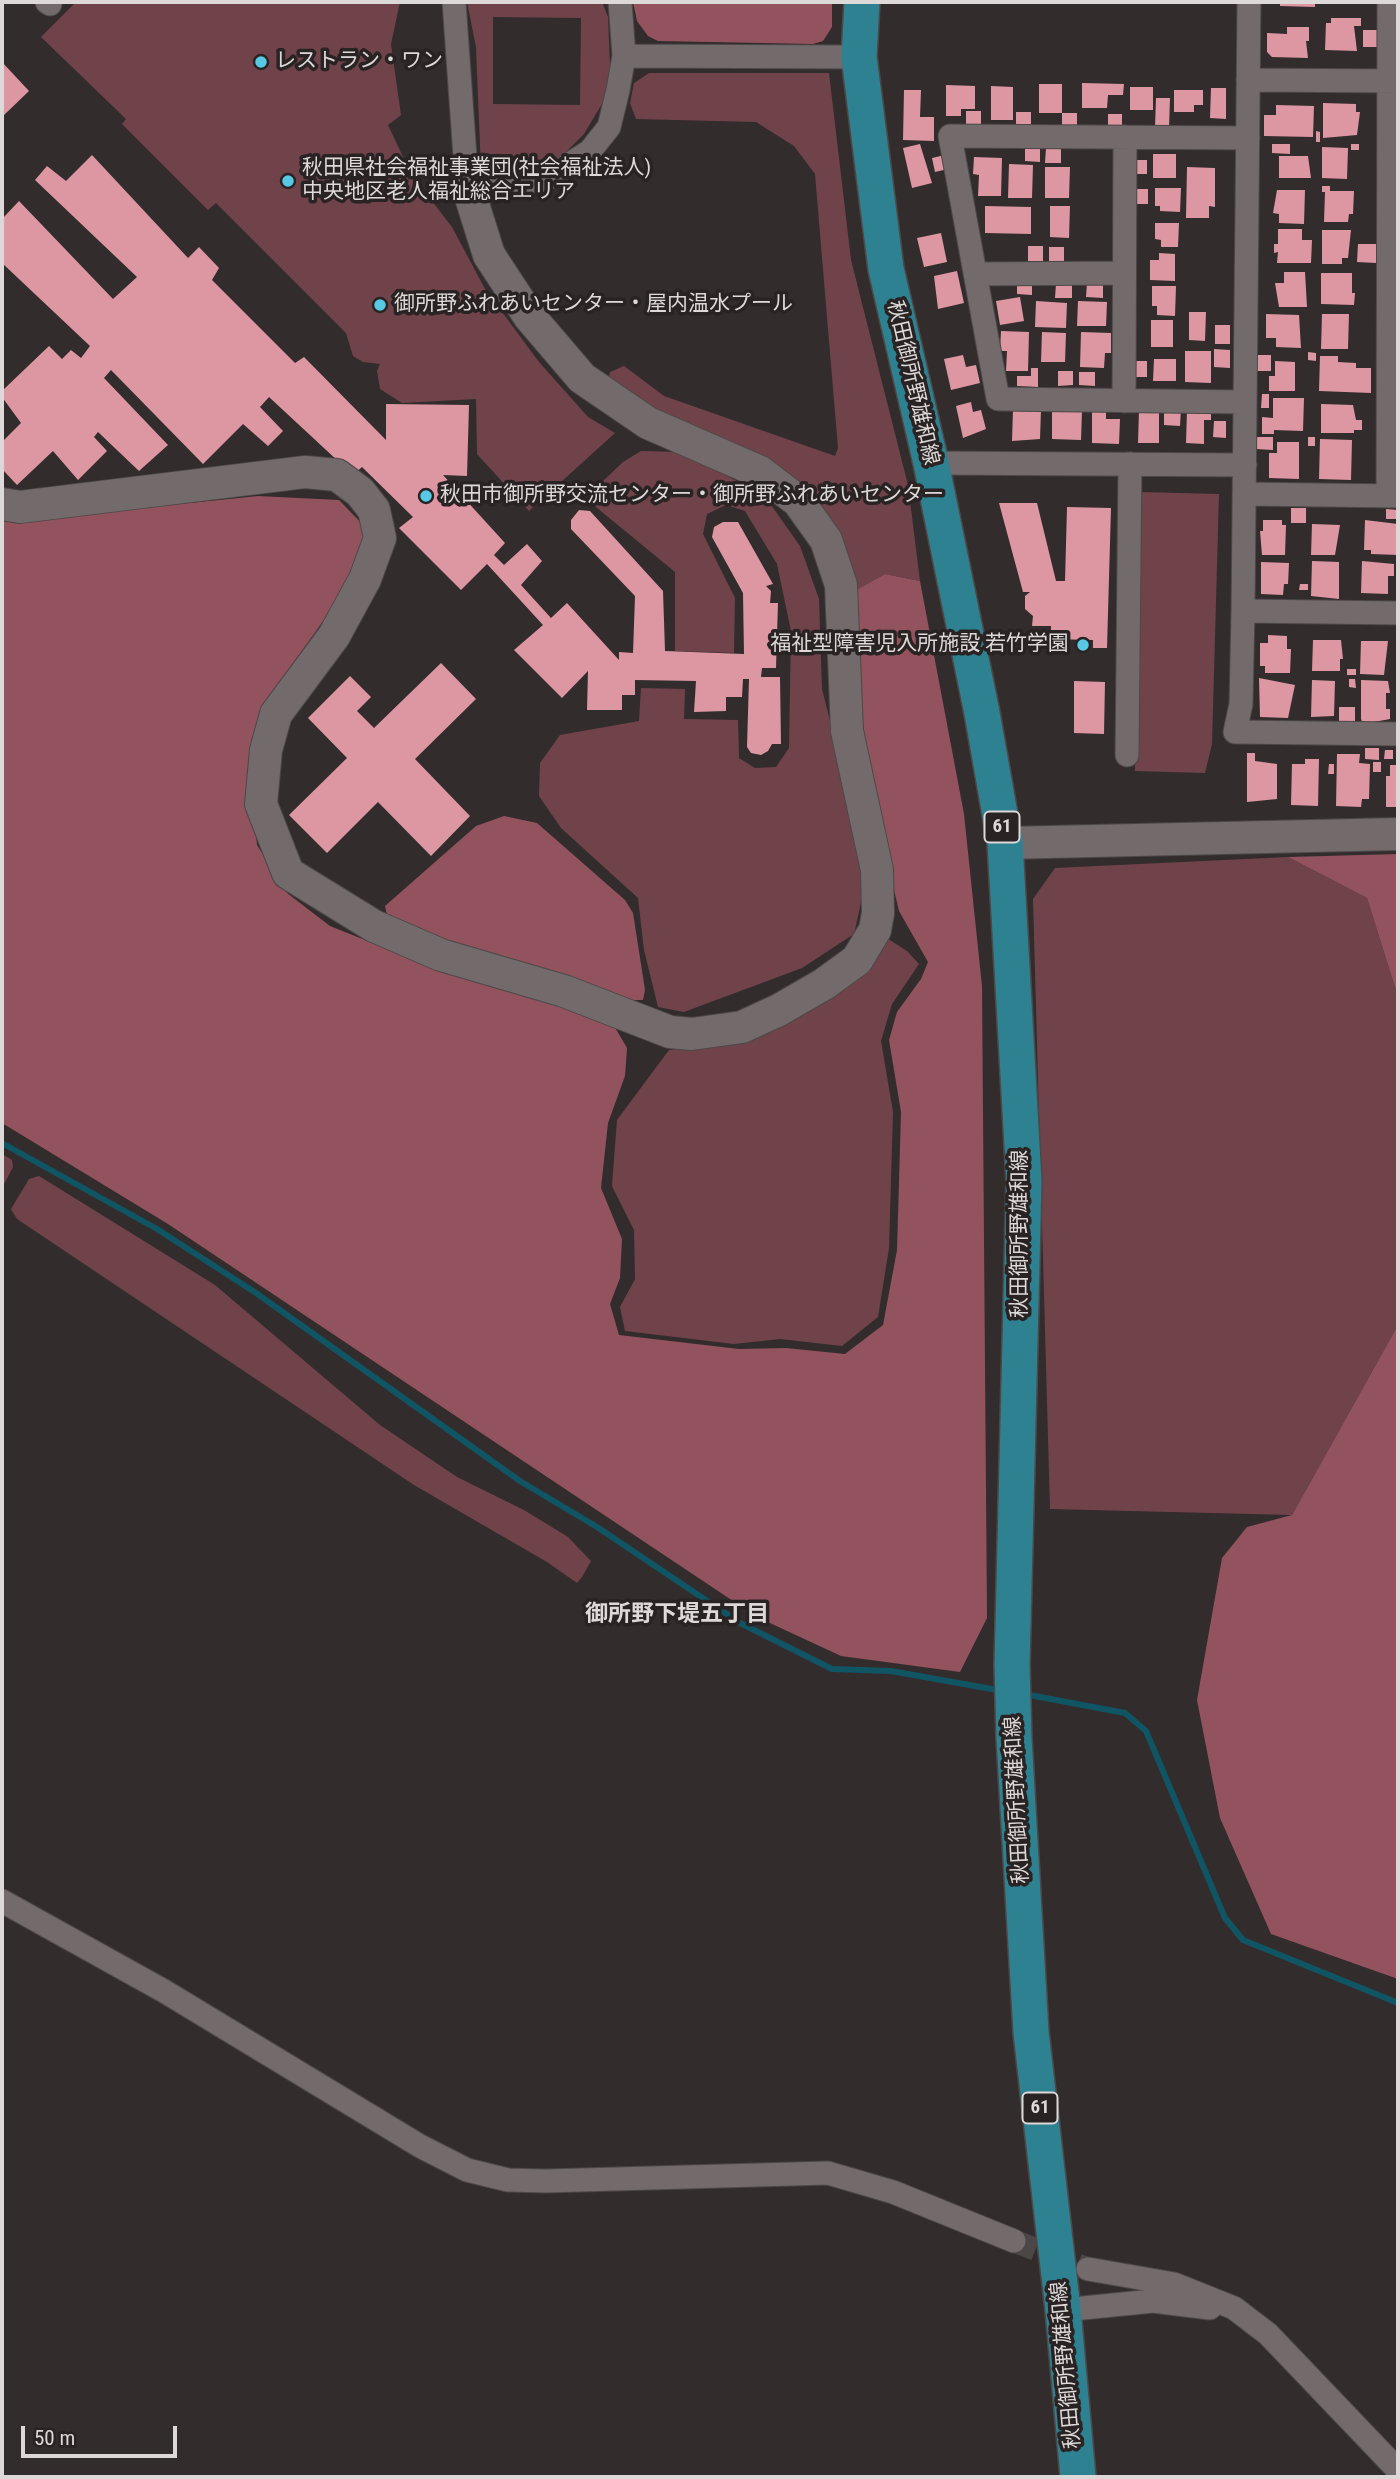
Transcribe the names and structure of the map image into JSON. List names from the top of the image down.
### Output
{
  "streets": {
    "main road": ["秋田御所野雄和線", "61"]
  },
  "districts": ["御所野下堤五丁目"],
  "places": [
    "レストラン・ワン",
    "秋田県社会福祉事業団(社会福祉法人) 中央地区老人福祉総合エリア",
    "御所野ふれあいセンター・屋内温水プール",
    "秋田市御所野交流センター・御所野ふれあいセンター",
    "福祉型障害児入所施設 若竹学園"
  ],
  "scale_bar": "50 m"
}
